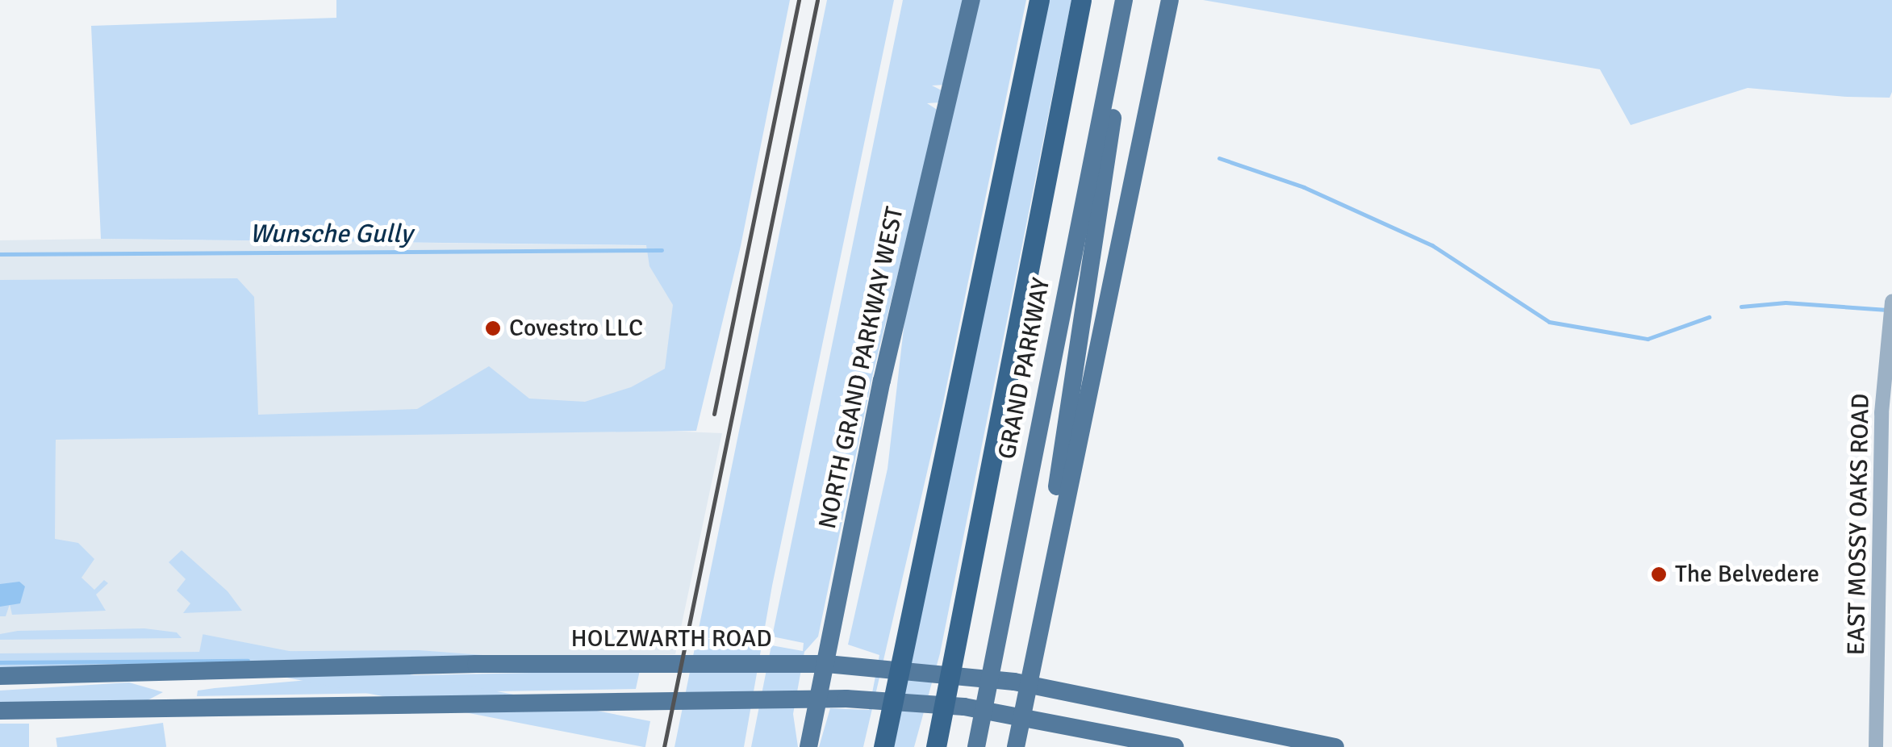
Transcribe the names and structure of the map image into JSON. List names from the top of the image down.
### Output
{
  "streets": {
    "main road": ["NORTH GRAND PARKWAY WEST", "GRAND PARKWAY", "HOLZWARTH ROAD"],
    "street": ["EAST MOSSY OAKS ROAD"]
  },
  "crossings": [
    ["NORTH GRAND PARKWAY WEST", "HOLZWARTH ROAD"],
    ["GRAND PARKWAY", "HOLZWARTH ROAD"]
  ],
  "water": ["Wunsche Gully"],
  "places": ["Covestro LLC", "The Belvedere"]
}
